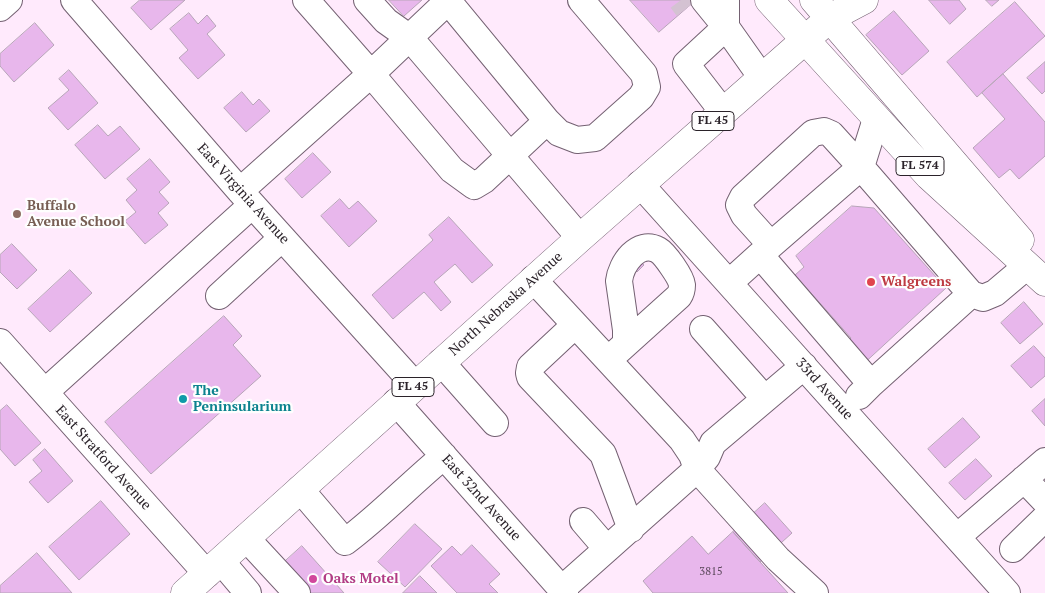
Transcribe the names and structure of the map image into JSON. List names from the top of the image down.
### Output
{
  "streets": {
    "main road": ["FL 45", "FL 574", "North Nebraska Avenue"],
    "street": [
      "East Virginia Avenue",
      "33rd Avenue",
      "East Stratford Avenue",
      "East 32nd Avenue"
    ]
  },
  "crossings": [
    ["FL 574", "North Nebraska Avenue"],
    ["East Virginia Avenue", "North Nebraska Avenue"],
    ["East Virginia Avenue", "East 32nd Avenue"],
    ["North Nebraska Avenue", "33rd Avenue"],
    ["North Nebraska Avenue", "East Stratford Avenue"],
    ["North Nebraska Avenue", "East 32nd Avenue"]
  ],
  "places": [
    "Buffalo Avenue School",
    "Walgreens",
    "The Peninsularium",
    "Oaks Motel"
  ],
  "house_numbers": ["3815"]
}
